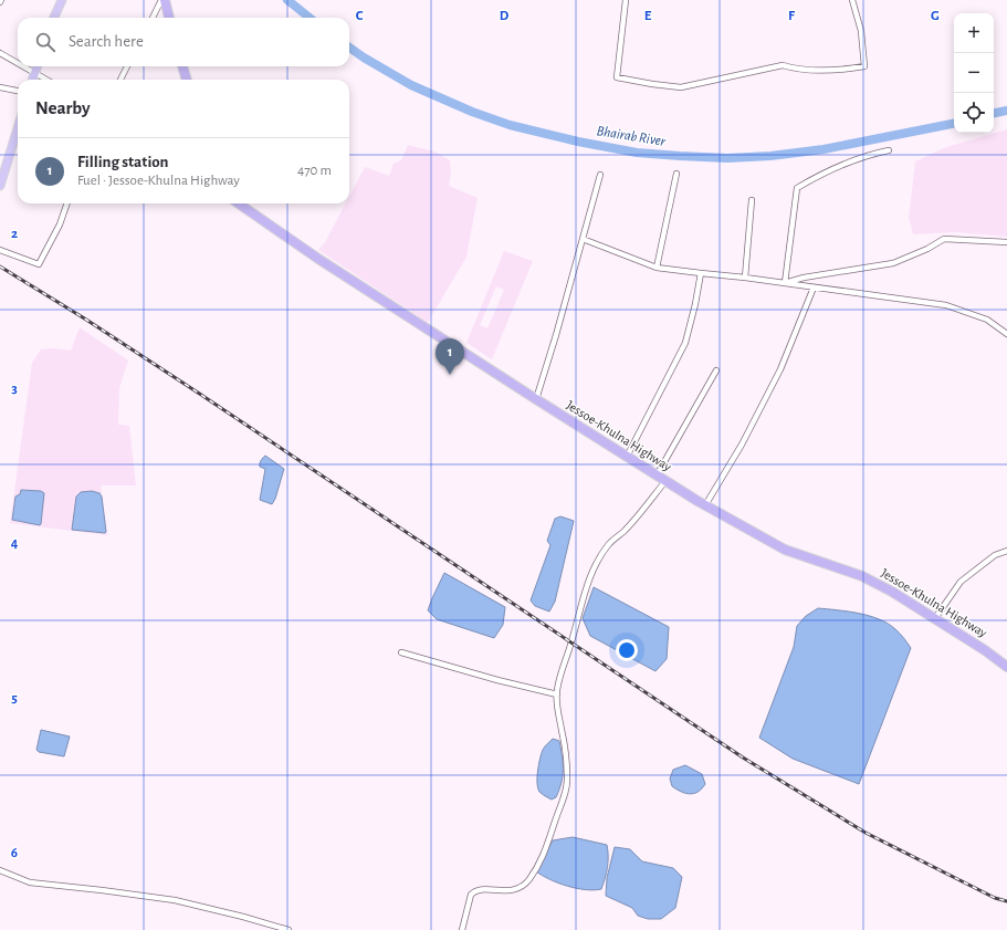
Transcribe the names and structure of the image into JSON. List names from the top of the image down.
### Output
{
  "streets": {
    "highway": ["Jessoe-Khulna Highway"]
  },
  "water": ["Bhairab River"],
  "page": {
    "map_buttons": ["+", "−"],
    "search": "Search here",
    "heading": "Nearby",
    "list": [
      {
        "mark": "1",
        "name": "Filling station",
        "note": "Fuel · Jessoe-Khulna Highway",
        "value": "470 m"
      }
    ],
    "pins": "1"
  },
  "grid": {
    "columns": [
      "C",
      "D",
      "E",
      "F",
      "G"
    ],
    "rows": [
      "2",
      "3",
      "4",
      "5",
      "6"
    ]
  }
}
